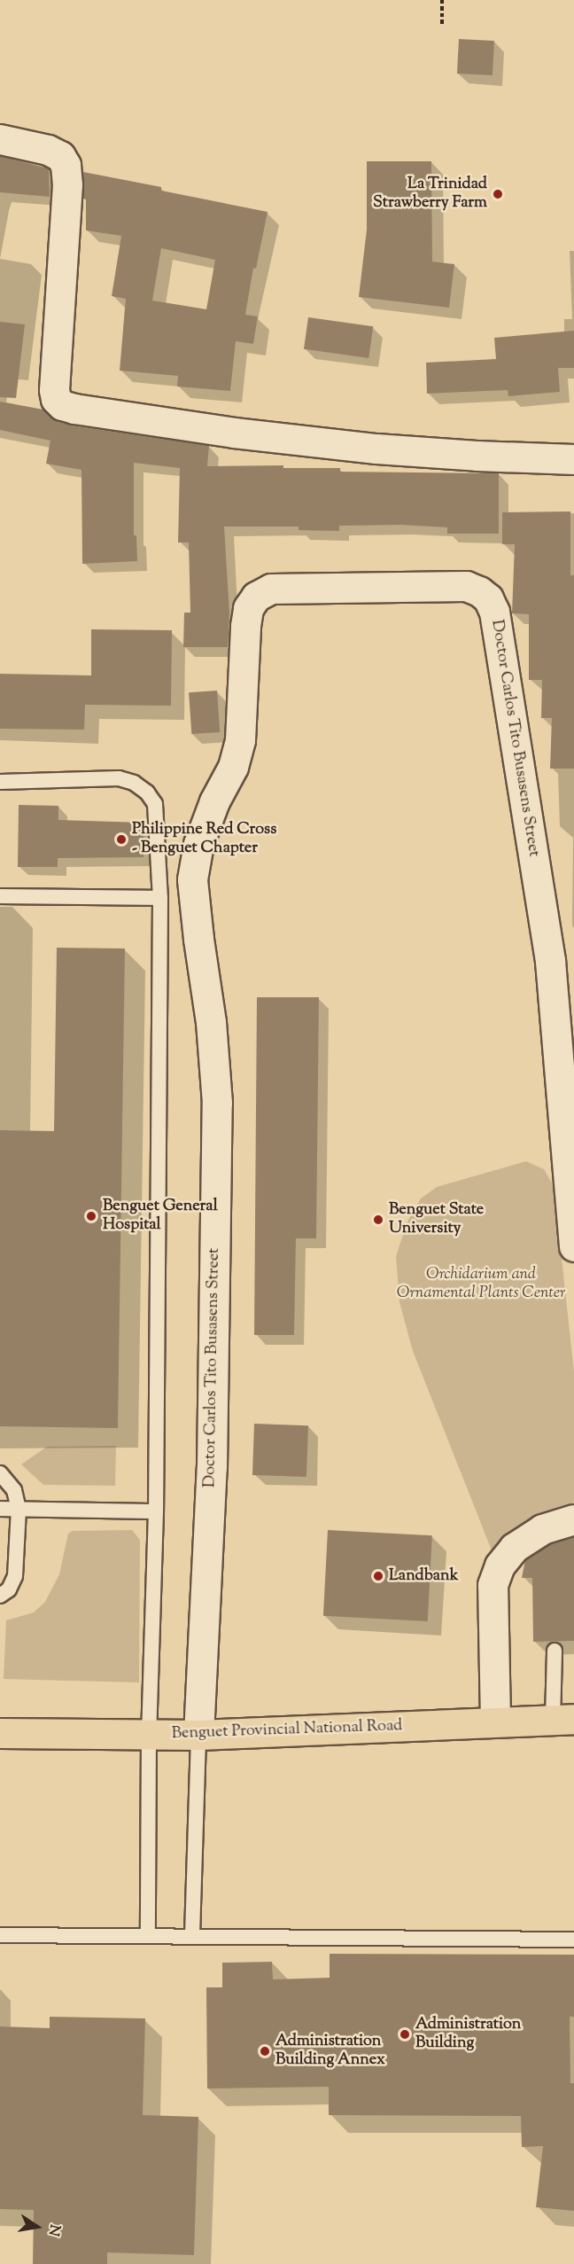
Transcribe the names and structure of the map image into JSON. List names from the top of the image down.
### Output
{
  "streets": {
    "highway": ["Benguet Provincial National Road"],
    "street": ["Doctor Carlos Tito Busasens Street"]
  },
  "crossings": [
    ["Doctor Carlos Tito Busasens Street", "Benguet Provincial National Road"]
  ],
  "parks": ["Orchidarium and Ornamental Plants Center"],
  "places": [
    "La Trinidad Strawberry Farm",
    "Philippine Red Cross - Benguet Chapter",
    "Benguet General Hospital",
    "Benguet State University",
    "Landbank",
    "Administration Building",
    "Administration Building Annex"
  ],
  "north": "right"
}
